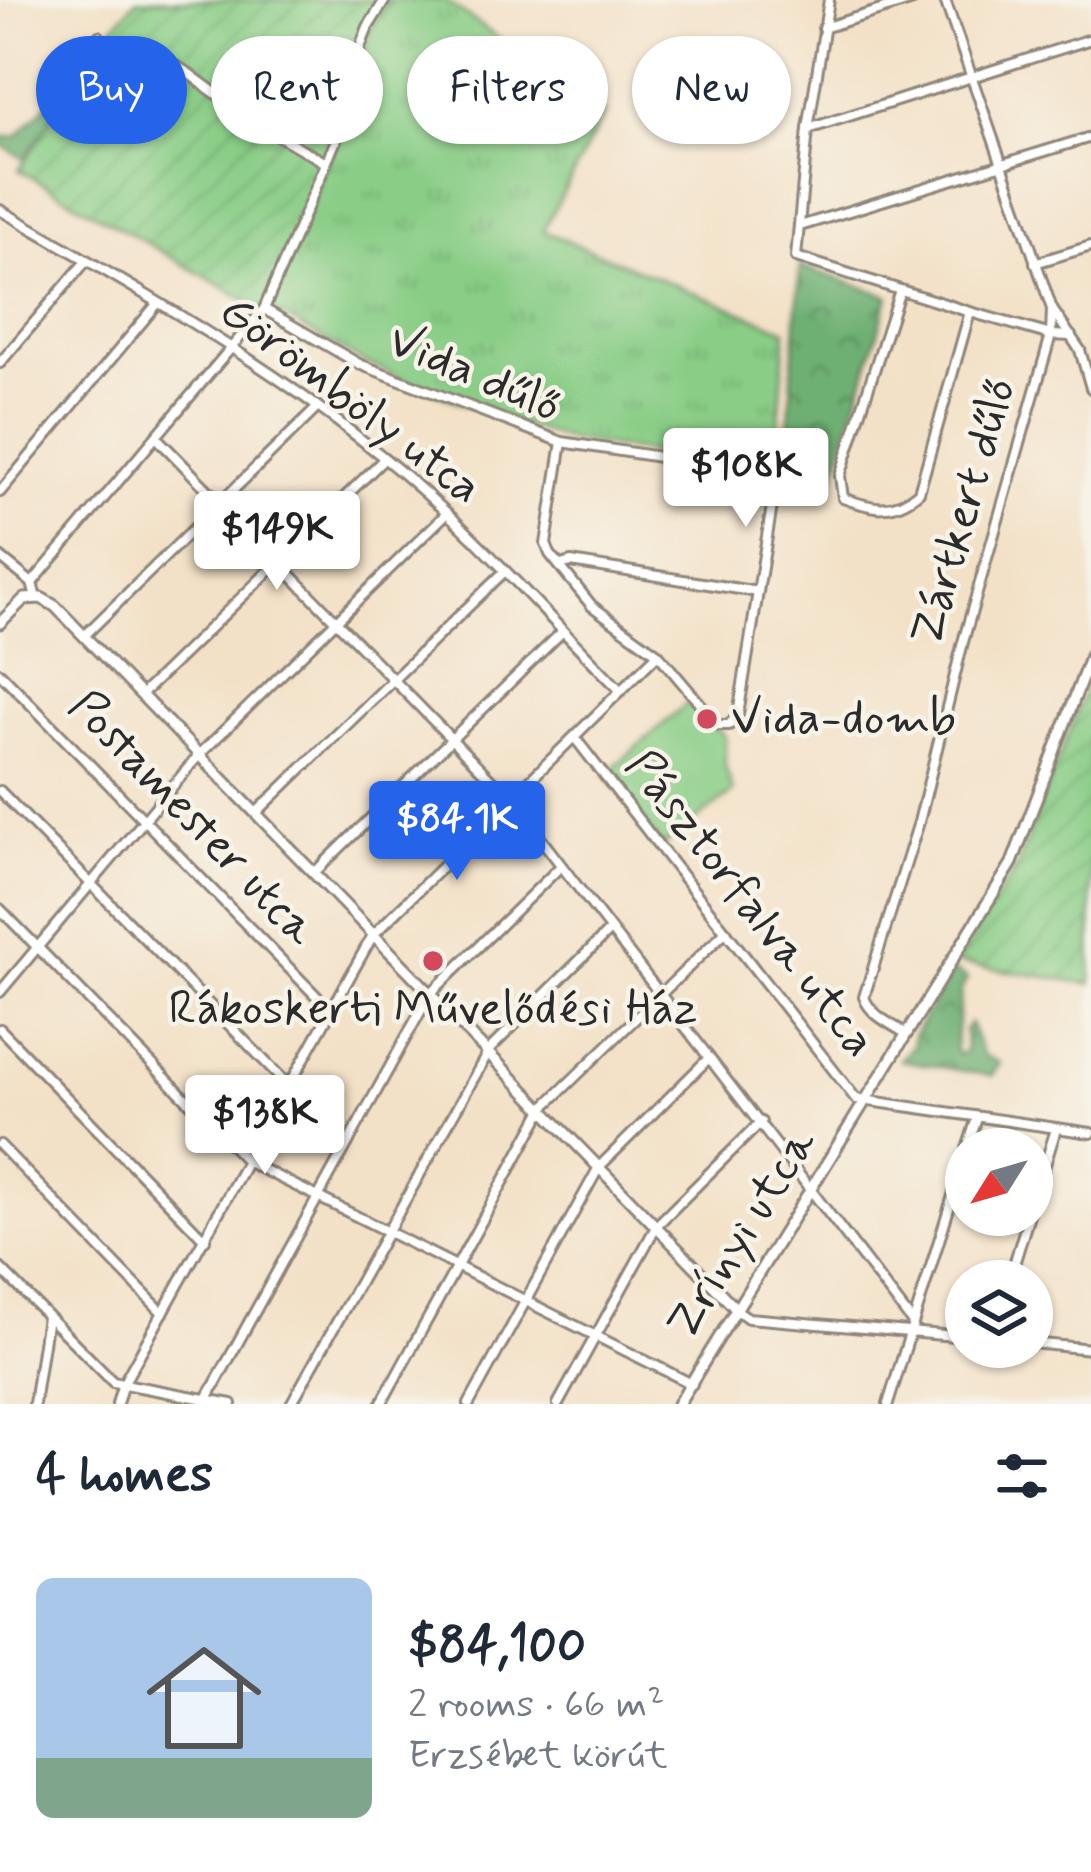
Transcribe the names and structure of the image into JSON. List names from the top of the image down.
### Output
{
  "streets": {
    "street": [
      "Vida dűlő",
      "Görömböly utca",
      "Zártkert dűlő",
      "Postamester utca",
      "Pásztorfalva utca",
      "Zrínyi utca"
    ]
  },
  "crossings": [
    ["Zártkert dűlő", "Zrínyi utca"],
    ["Pásztorfalva utca", "Zrínyi utca"]
  ],
  "places": ["Vida-domb", "Rákoskerti Művelődési Ház"],
  "north": "bottom left",
  "page": {
    "chip": [
      "Buy",
      "Rent",
      "Filters",
      "New"
    ],
    "price": [
      "$108K",
      "$149K",
      "$84.1K",
      "$138K"
    ],
    "heading": "4 homes",
    "list": [
      {
        "name": "$84,100",
        "note": "2 rooms · 66 m² · Erzsébet körút"
      }
    ]
  }
}
